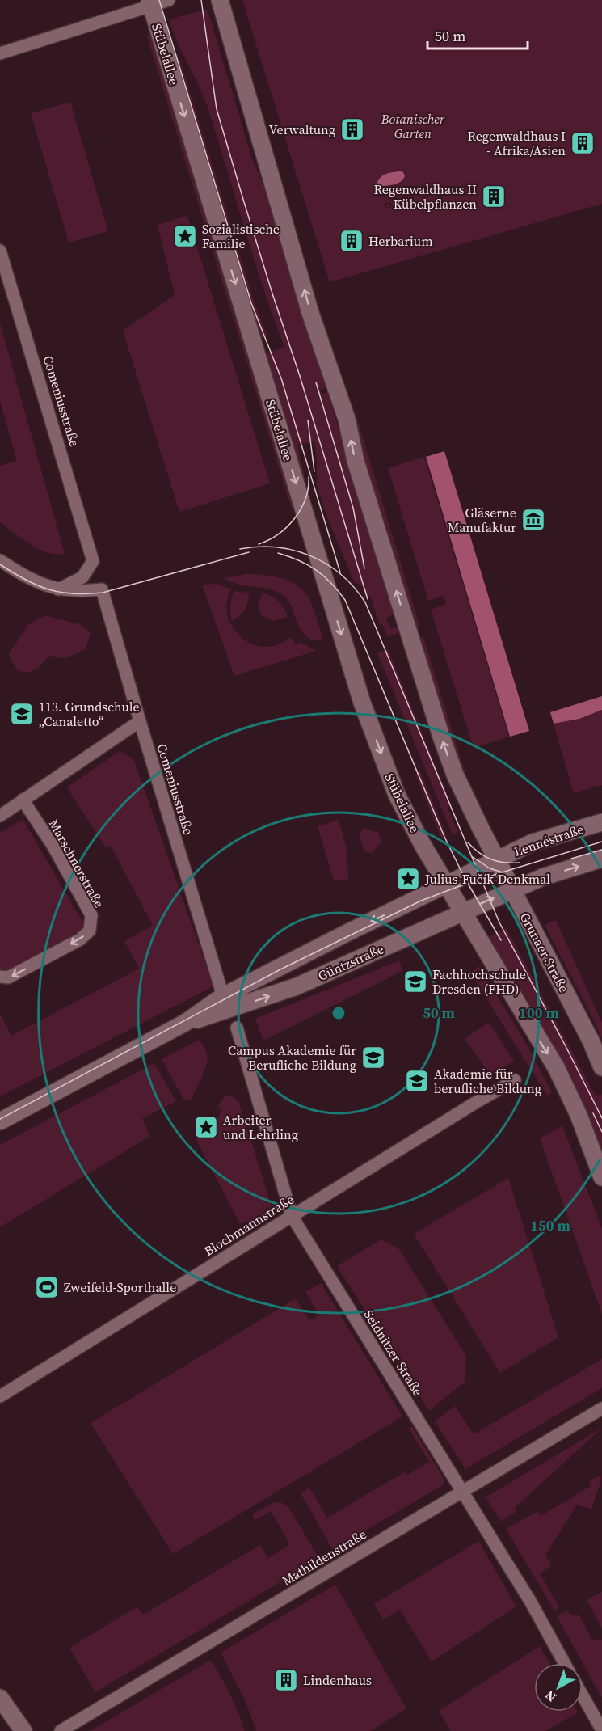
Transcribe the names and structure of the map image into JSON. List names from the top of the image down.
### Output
{
  "streets": {
    "main road": [
      "Stübelallee",
      "Lennéstraße",
      "Grunaer Straße",
      "Güntzstraße"
    ],
    "street": [
      "Comeniusstraße",
      "Marschnerstraße",
      "Blochmannstraße",
      "Seidnitzer Straße",
      "Mathildenstraße"
    ]
  },
  "crossings": [
    ["Stübelallee", "Güntzstraße"],
    ["Comeniusstraße", "Güntzstraße"],
    ["Lennéstraße", "Grunaer Straße"],
    ["Lennéstraße", "Güntzstraße"],
    ["Grunaer Straße", "Güntzstraße"],
    ["Blochmannstraße", "Seidnitzer Straße"],
    ["Seidnitzer Straße", "Mathildenstraße"]
  ],
  "one_way": ["Stübelallee", "Grunaer Straße"],
  "parks": ["Botanischer Garten"],
  "places": {
    "building": [
      "Verwaltung",
      "Regenwaldhaus I - Afrika/Asien",
      "Regenwaldhaus II - Kübelpflanzen",
      "Herbarium",
      "Lindenhaus"
    ],
    "place": ["Sozialistische Familie", "Julius-Fučík-Denkmal", "Arbeiter und Lehrling"],
    "museum": ["Gläserne Manufaktur"],
    "school or university": [
      "113. Grundschule „Canaletto“",
      "Fachhochschule Dresden (FHD)",
      "Campus Akademie für Berufliche Bildung",
      "Akademie für berufliche Bildung"
    ],
    "sports": ["Zweifeld-Sporthalle"]
  },
  "scale_bar": "50 m",
  "north": "bottom left",
  "rings": ["50 m", "100 m", "150 m"]
}
